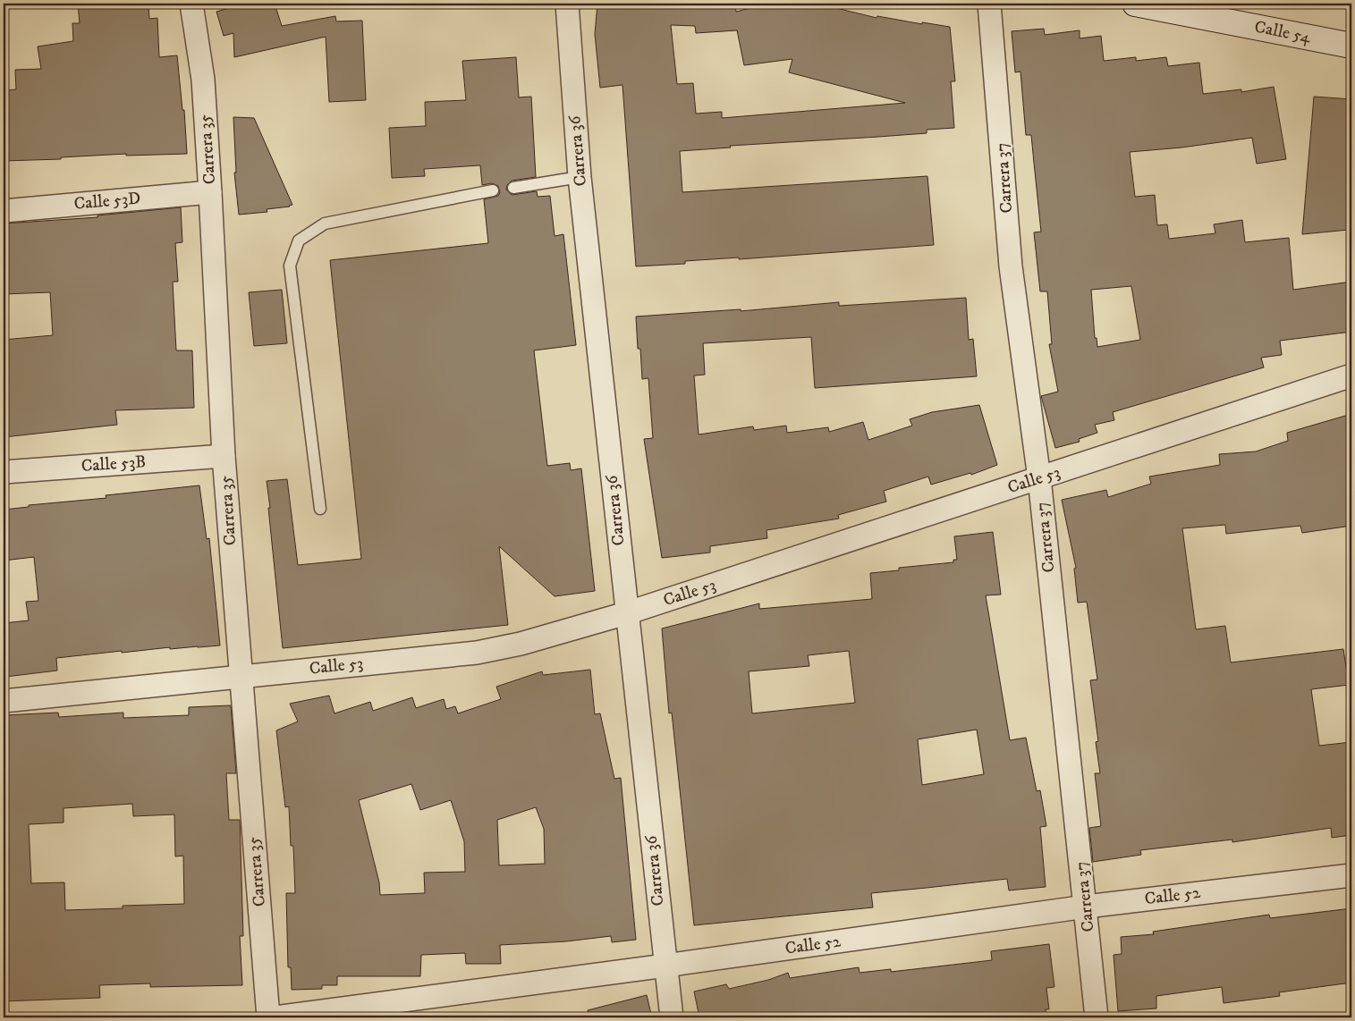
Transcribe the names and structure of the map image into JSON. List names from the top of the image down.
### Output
{
  "streets": {
    "street": [
      "Calle 54",
      "Carrera 35",
      "Carrera 36",
      "Carrera 37",
      "Calle 53D",
      "Calle 53B",
      "Calle 53",
      "Calle 52"
    ]
  },
  "crossings": [
    ["Carrera 35", "Calle 53D"],
    ["Carrera 35", "Calle 53B"],
    ["Carrera 35", "Calle 53"],
    ["Carrera 36", "Calle 53"],
    ["Carrera 36", "Calle 52"],
    ["Carrera 37", "Calle 53"],
    ["Carrera 37", "Calle 52"]
  ]
}
